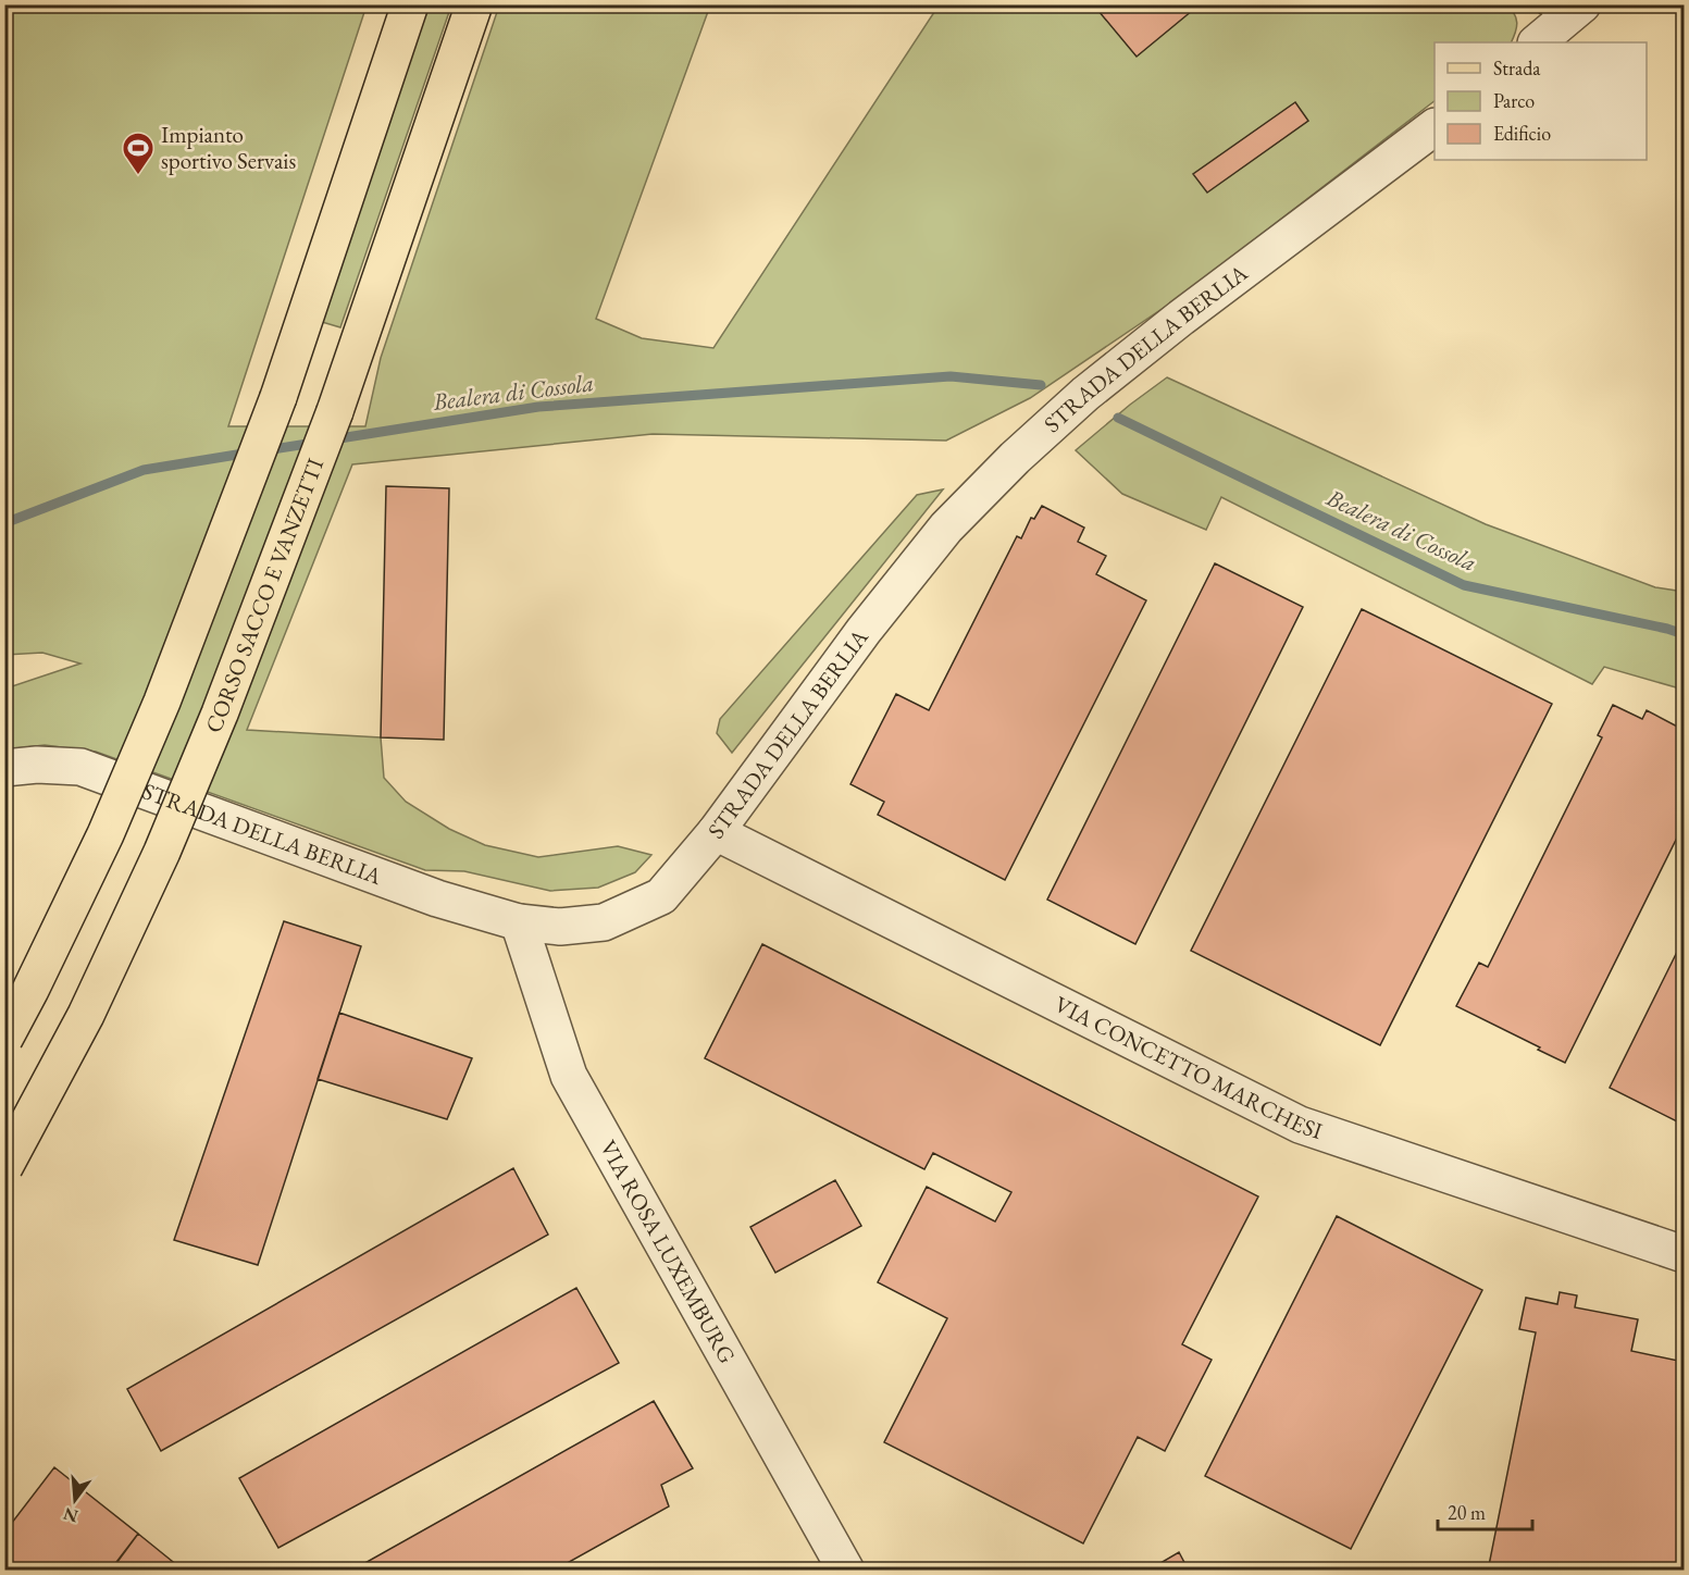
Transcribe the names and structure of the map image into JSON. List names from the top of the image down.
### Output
{
  "streets": {
    "main road": ["CORSO SACCO E VANZETTI"],
    "street": ["STRADA DELLA BERLIA", "VIA CONCETTO MARCHESI", "VIA ROSA LUXEMBURG"]
  },
  "crossings": [
    ["STRADA DELLA BERLIA", "VIA CONCETTO MARCHESI"],
    ["STRADA DELLA BERLIA", "VIA ROSA LUXEMBURG"]
  ],
  "water": ["Bealera di Cossola"],
  "places": {
    "sports": ["Impianto sportivo Servais"]
  },
  "legend": ["Strada", "Parco", "Edificio"],
  "scale_bar": "20 m",
  "north": "bottom"
}
